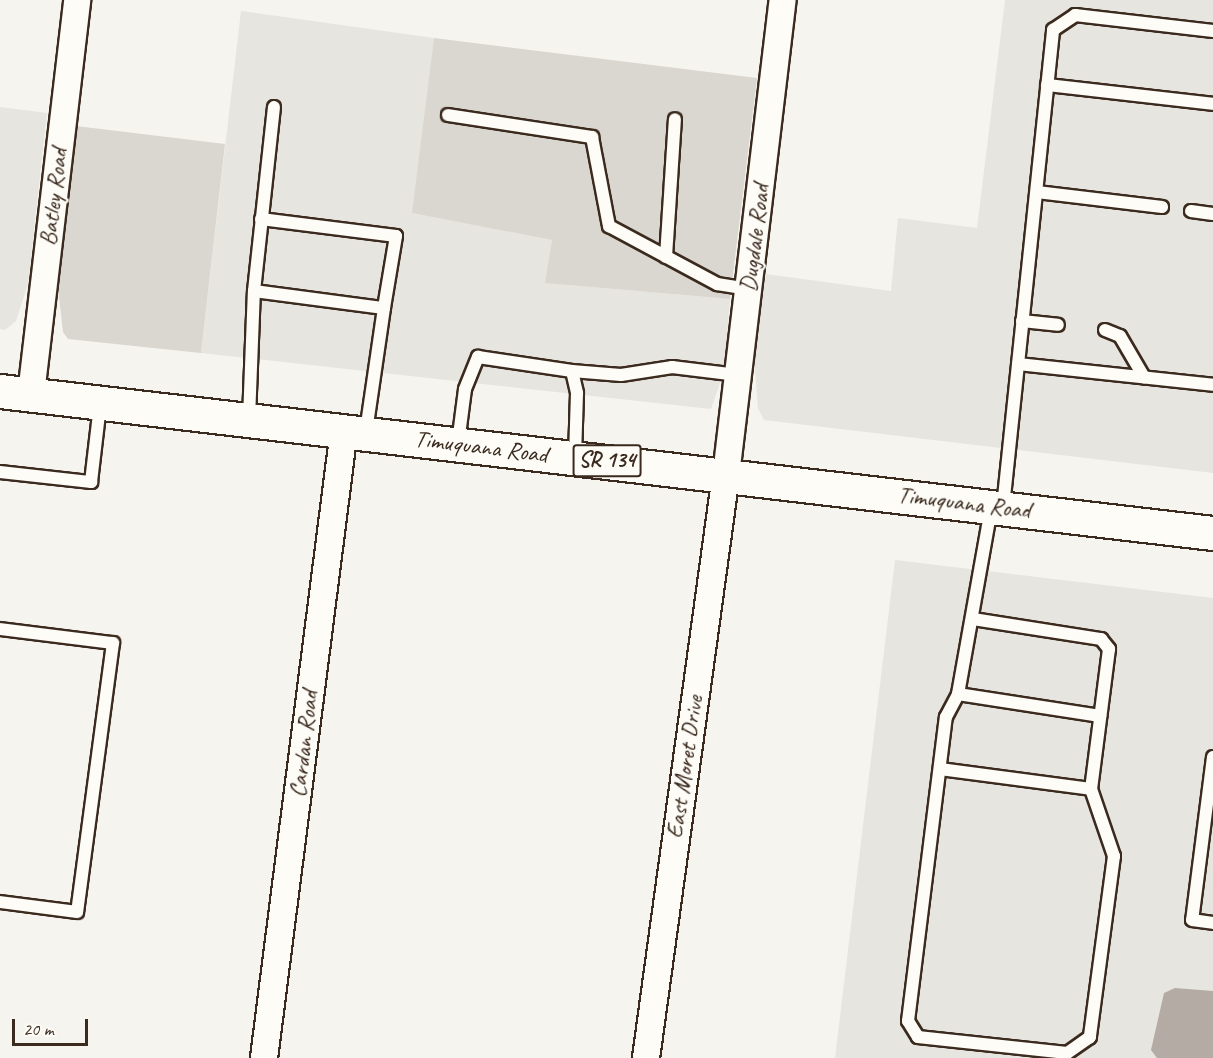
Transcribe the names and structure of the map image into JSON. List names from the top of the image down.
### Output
{
  "streets": {
    "main road": ["Timuquana Road", "SR 134"],
    "street": [
      "Batley Road",
      "Dugdale Road",
      "Cardan Road",
      "East Moret Drive"
    ]
  },
  "crossings": [
    ["Batley Road", "Timuquana Road"],
    ["Dugdale Road", "Timuquana Road"],
    ["Dugdale Road", "East Moret Drive"],
    ["Timuquana Road", "Cardan Road"],
    ["Timuquana Road", "East Moret Drive"]
  ],
  "scale_bar": "20 m"
}
